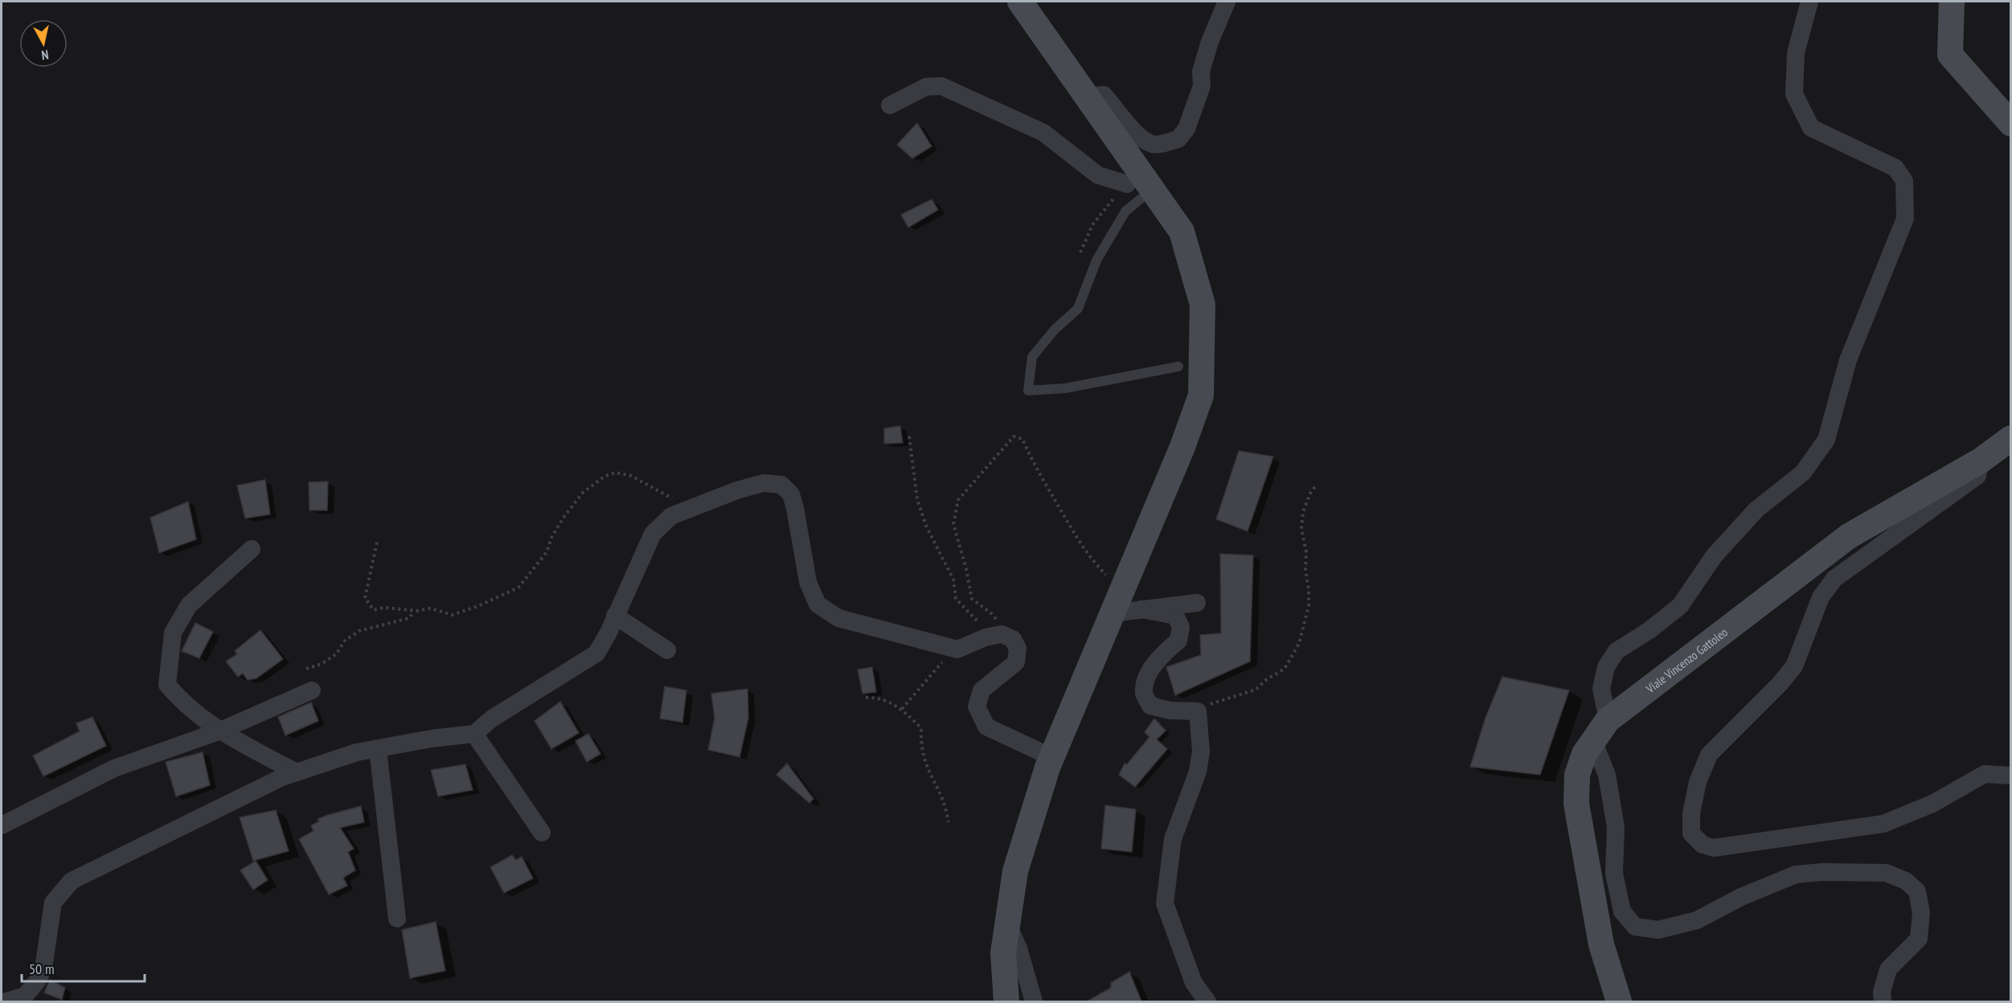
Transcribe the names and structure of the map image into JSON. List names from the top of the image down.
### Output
{
  "streets": {
    "main road": ["Viale Vincenzo Gattoleo"]
  },
  "scale_bar": "50 m",
  "north": "bottom"
}
